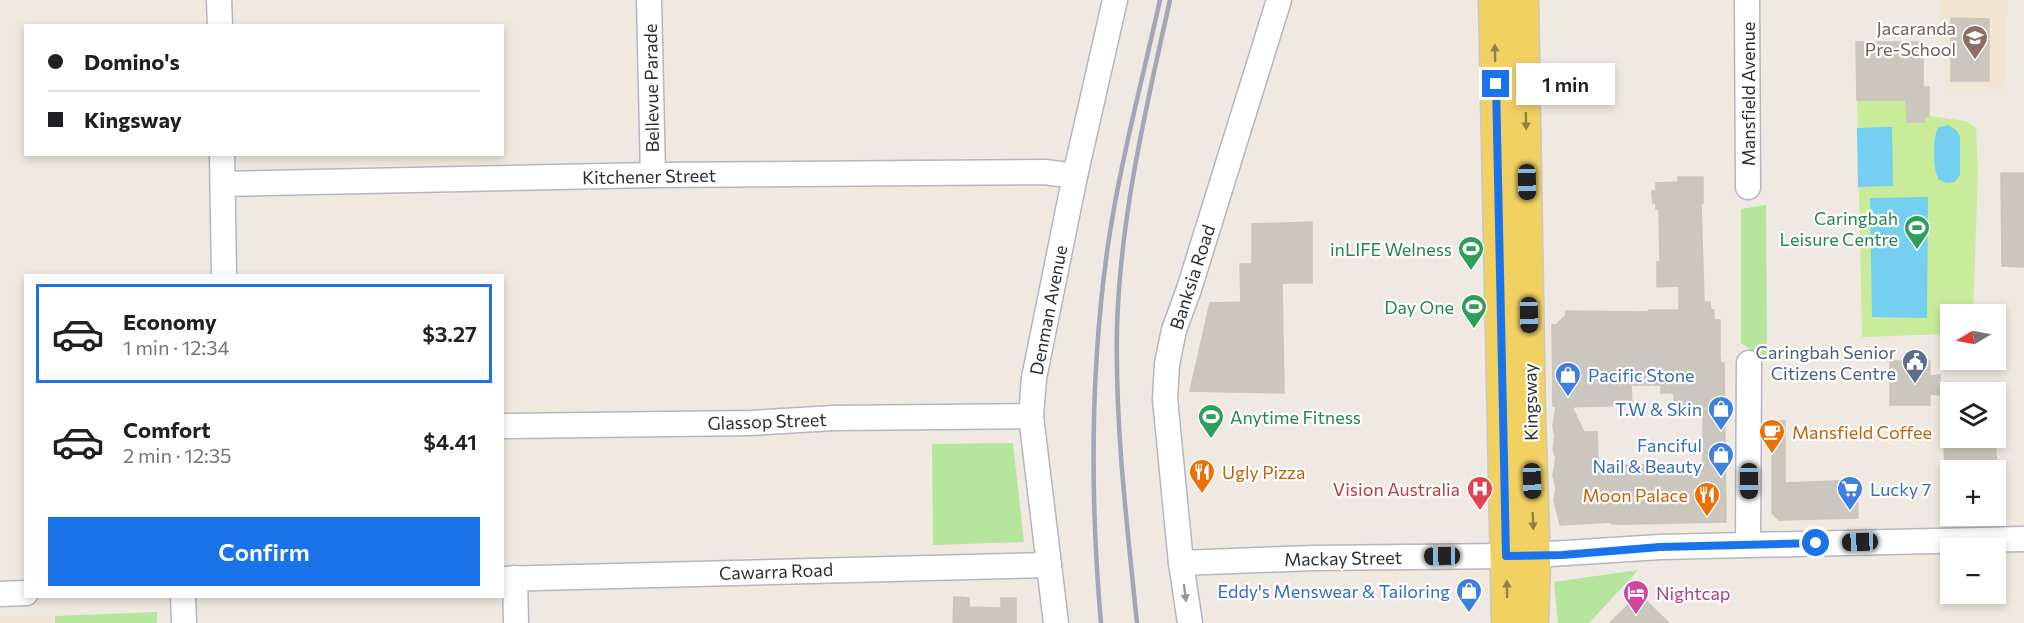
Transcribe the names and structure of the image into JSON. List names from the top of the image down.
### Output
{
  "streets": {
    "main road": ["Kingsway"],
    "street": [
      "Bellevue Parade",
      "Mansfield Avenue",
      "Kitchener Street",
      "Banksia Road",
      "Denman Avenue",
      "Glassop Street",
      "Mackay Street",
      "Cawarra Road"
    ]
  },
  "crossings": [
    ["Bellevue Parade", "Kitchener Street"],
    ["Kitchener Street", "Denman Avenue"],
    ["Banksia Road", "Mackay Street"],
    ["Denman Avenue", "Glassop Street"],
    ["Denman Avenue", "Cawarra Road"],
    ["Kingsway", "Mackay Street"]
  ],
  "places": {
    "school or university": ["Jacaranda Pre-School"],
    "sports": [
      "Caringbah Leisure Centre",
      "inLIFE Welness",
      "Day One",
      "Anytime Fitness"
    ],
    "public building": ["Caringbah Senior Citizens Centre"],
    "shop": [
      "Pacific Stone",
      "T.W & Skin",
      "Fanciful Nail & Beauty",
      "Eddy's Menswear & Tailoring"
    ],
    "cafe": ["Mansfield Coffee"],
    "restaurant": ["Ugly Pizza", "Moon Palace"],
    "hospital": ["Vision Australia"],
    "supermarket": ["Lucky 7"],
    "hotel": ["Nightcap"]
  },
  "north": "left",
  "page": {
    "banner": ["Domino's", "Kingsway"],
    "bubble": "1 min",
    "list": [
      {
        "name": "Economy",
        "note": "1 min · 12:34",
        "value": "$3.27"
      },
      {
        "name": "Comfort",
        "note": "2 min · 12:35",
        "value": "$4.41"
      }
    ],
    "map_buttons": ["+", "−"],
    "buttons": "Confirm"
  }
}
